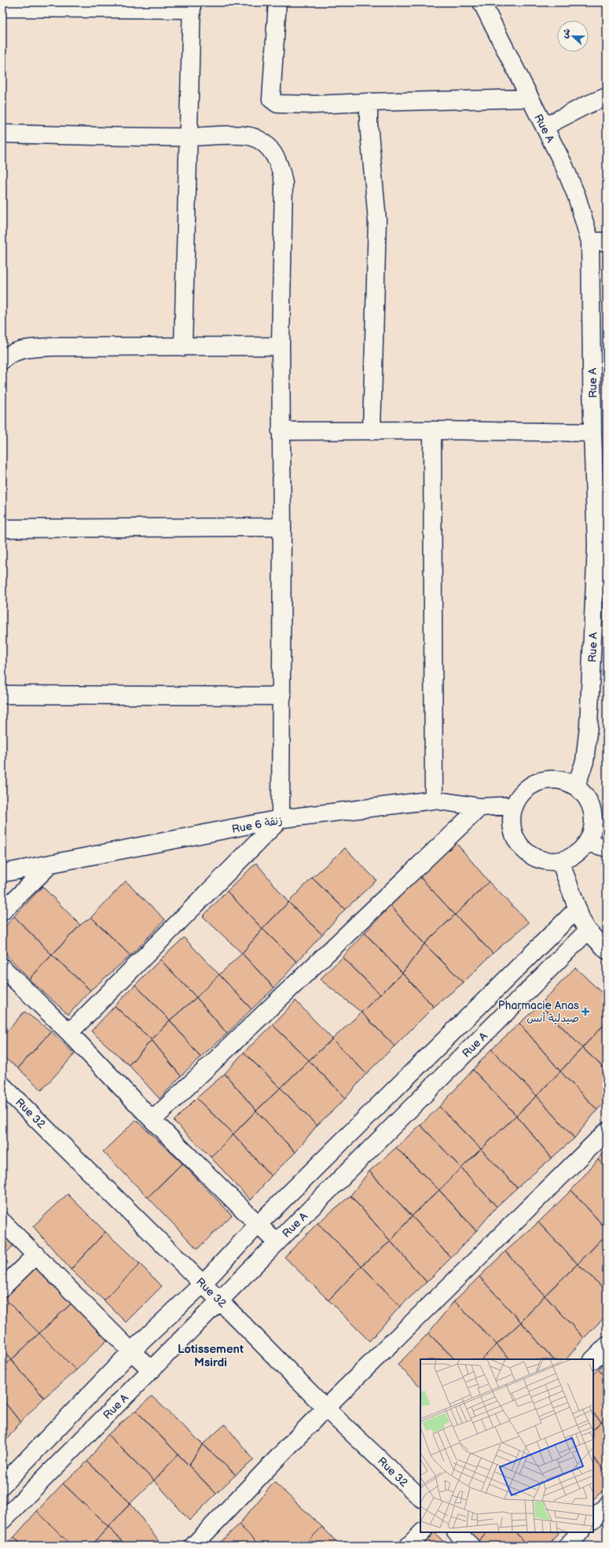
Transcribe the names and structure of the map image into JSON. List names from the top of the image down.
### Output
{
  "streets": {
    "street": ["Rue A", "Rue 6 زنقة", "Rue 32"]
  },
  "crossings": [
    ["Rue A", "Rue 6 زنقة"],
    ["Rue A", "Rue 32"]
  ],
  "districts": ["Lotissement Msirdi"],
  "places": {
    "health": ["Pharmacie Anas صيدلية أنس"]
  },
  "north": "left"
}
